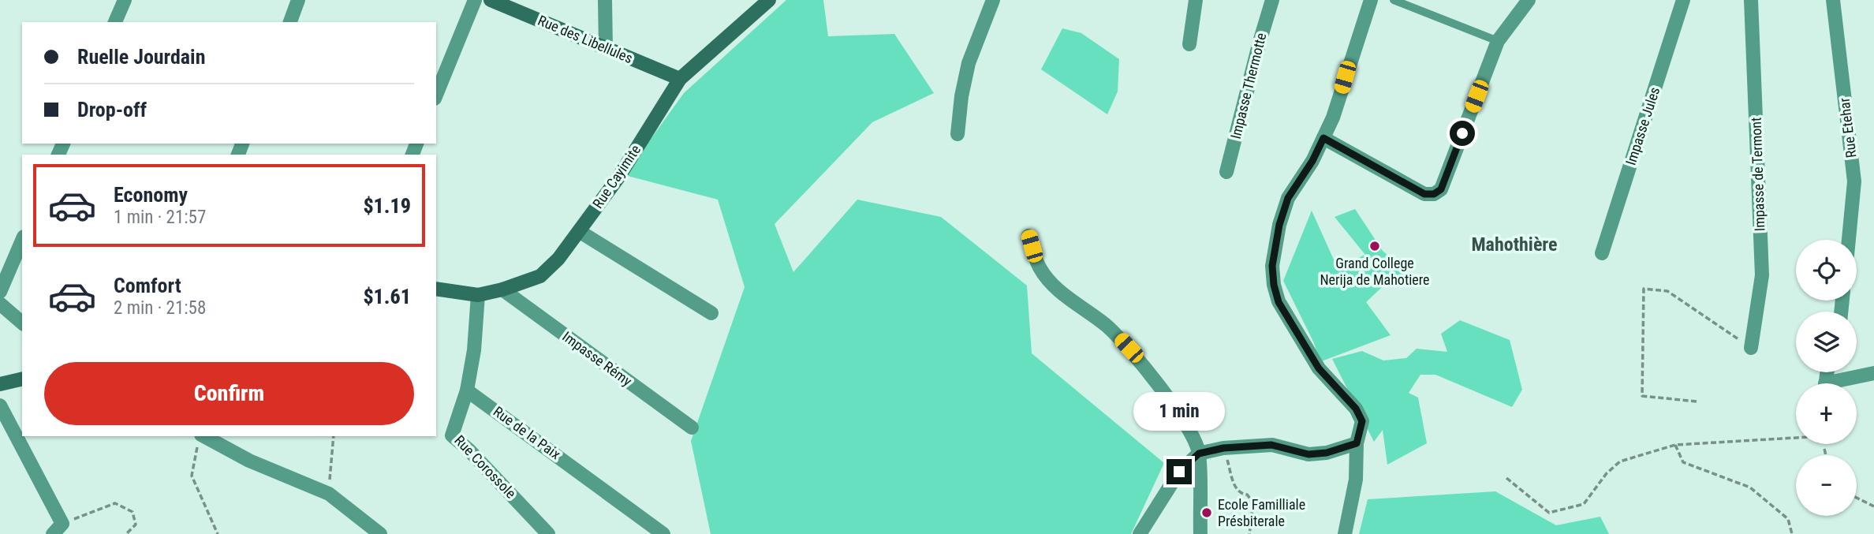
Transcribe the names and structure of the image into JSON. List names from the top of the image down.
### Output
{
  "streets": {
    "street": [
      "Rue des Libellules",
      "Impasse Thermotte",
      "Impasse Jules",
      "Rue Etehar",
      "Impasse de Termont",
      "Rue Cayimite",
      "Impasse Rémy",
      "Rue de la Paix",
      "Rue Corossole"
    ]
  },
  "crossings": [
    ["Rue des Libellules", "Rue Cayimite"],
    ["Rue Cayimite", "Impasse Rémy"],
    ["Rue de la Paix", "Rue Corossole"]
  ],
  "districts": ["Mahothière"],
  "places": ["Grand College Nerija de Mahotiere", "Ecole Familliale Présbiterale"],
  "page": {
    "banner": ["Ruelle Jourdain", "Drop-off"],
    "list": [
      {
        "name": "Economy",
        "note": "1 min · 21:57",
        "value": "$1.19"
      },
      {
        "name": "Comfort",
        "note": "2 min · 21:58",
        "value": "$1.61"
      }
    ],
    "map_buttons": ["+", "−"],
    "buttons": "Confirm",
    "bubble": "1 min"
  }
}
